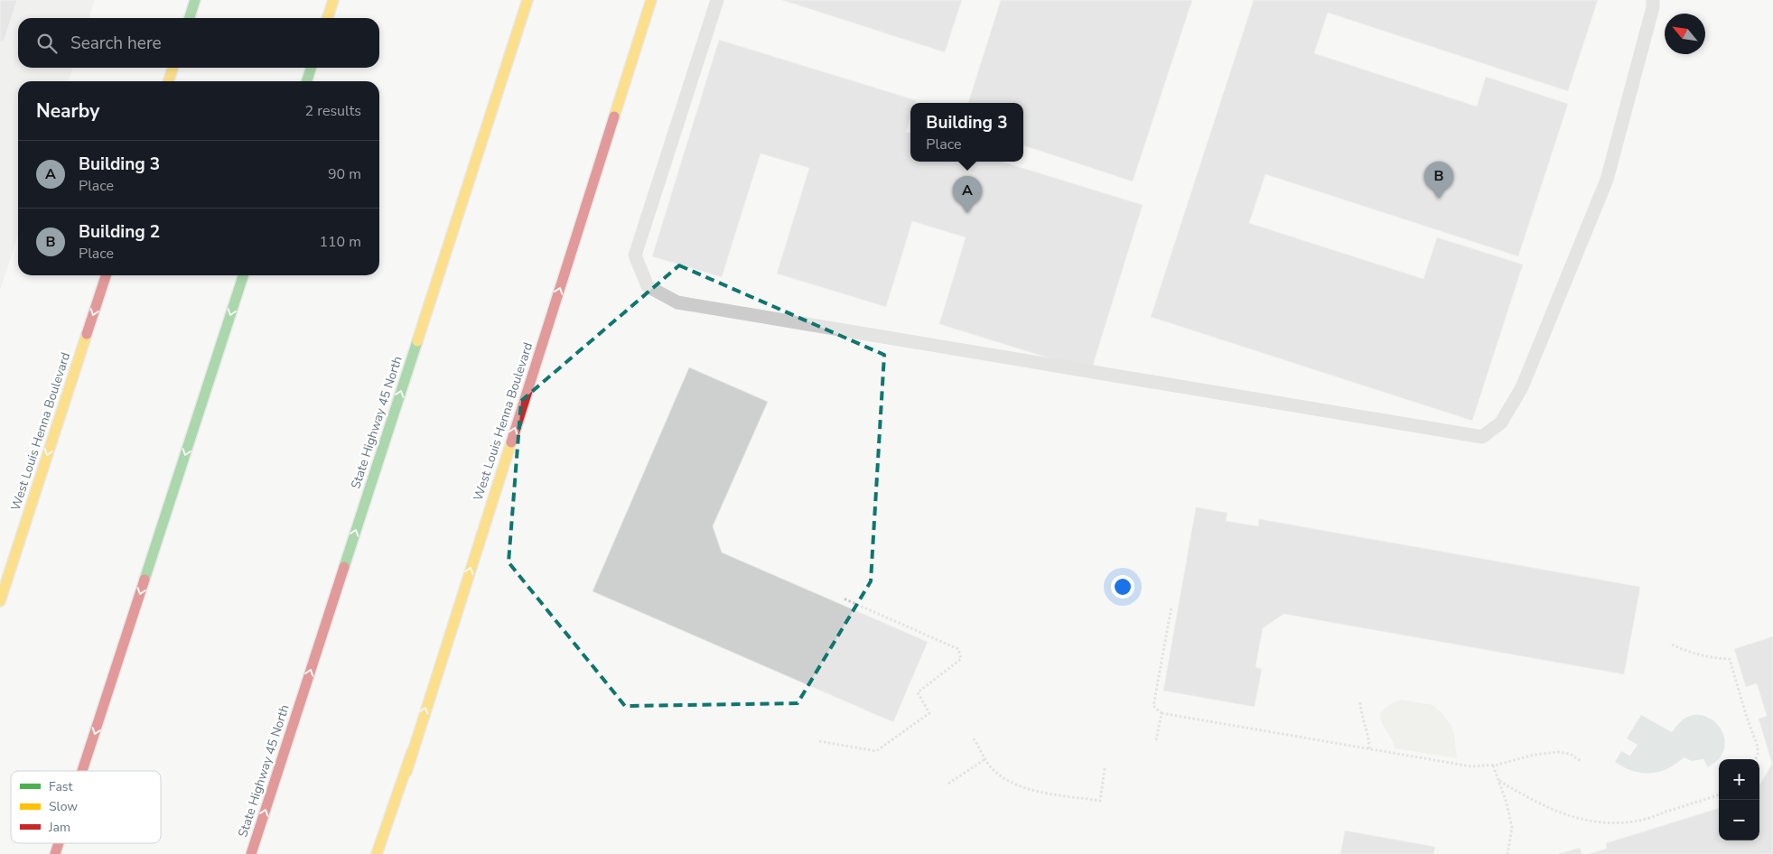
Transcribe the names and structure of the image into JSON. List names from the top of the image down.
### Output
{
  "streets": {
    "main road": ["West Louis Henna Boulevard", "State Highway 45 North"]
  },
  "one_way": ["State Highway 45 North"],
  "legend": ["Fast", "Slow", "Jam"],
  "north": "top left",
  "page": {
    "search": "Search here",
    "heading": ["Nearby", "2 results"],
    "popup": ["Building 3", "Place"],
    "list": [
      {
        "mark": "A",
        "name": "Building 3",
        "note": "Place",
        "value": "90 m"
      },
      {
        "mark": "B",
        "name": "Building 2",
        "note": "Place",
        "value": "110 m"
      }
    ],
    "pins": ["B", "A"],
    "map_buttons": ["+", "−"]
  }
}
